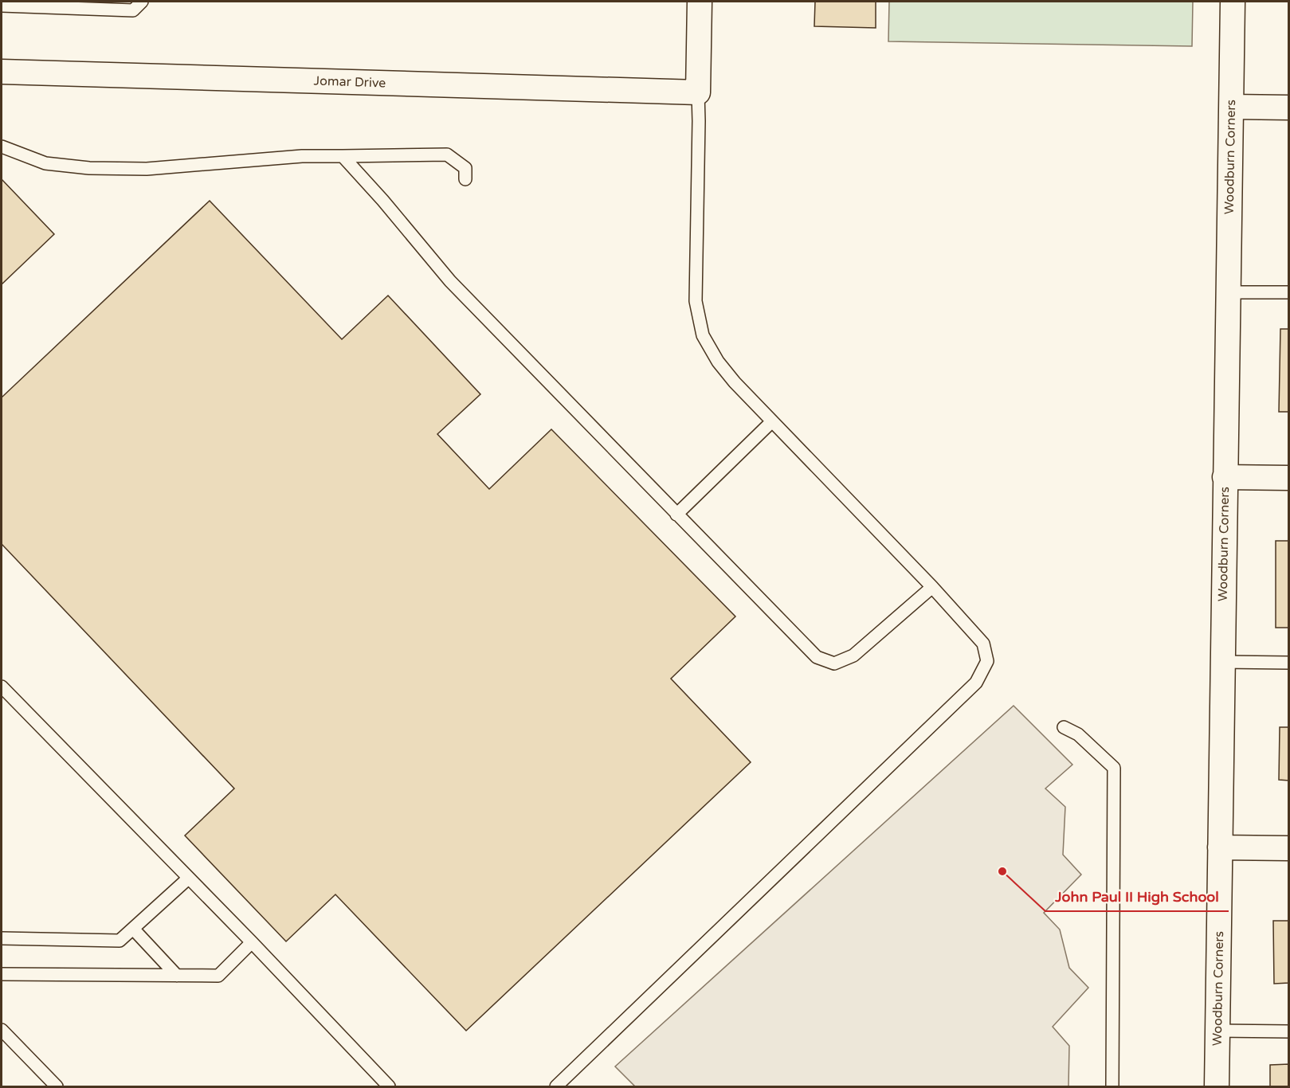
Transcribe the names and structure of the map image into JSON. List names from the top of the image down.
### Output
{
  "streets": {
    "street": ["Jomar Drive", "Woodburn Corners"]
  },
  "places": ["John Paul II High School"]
}
